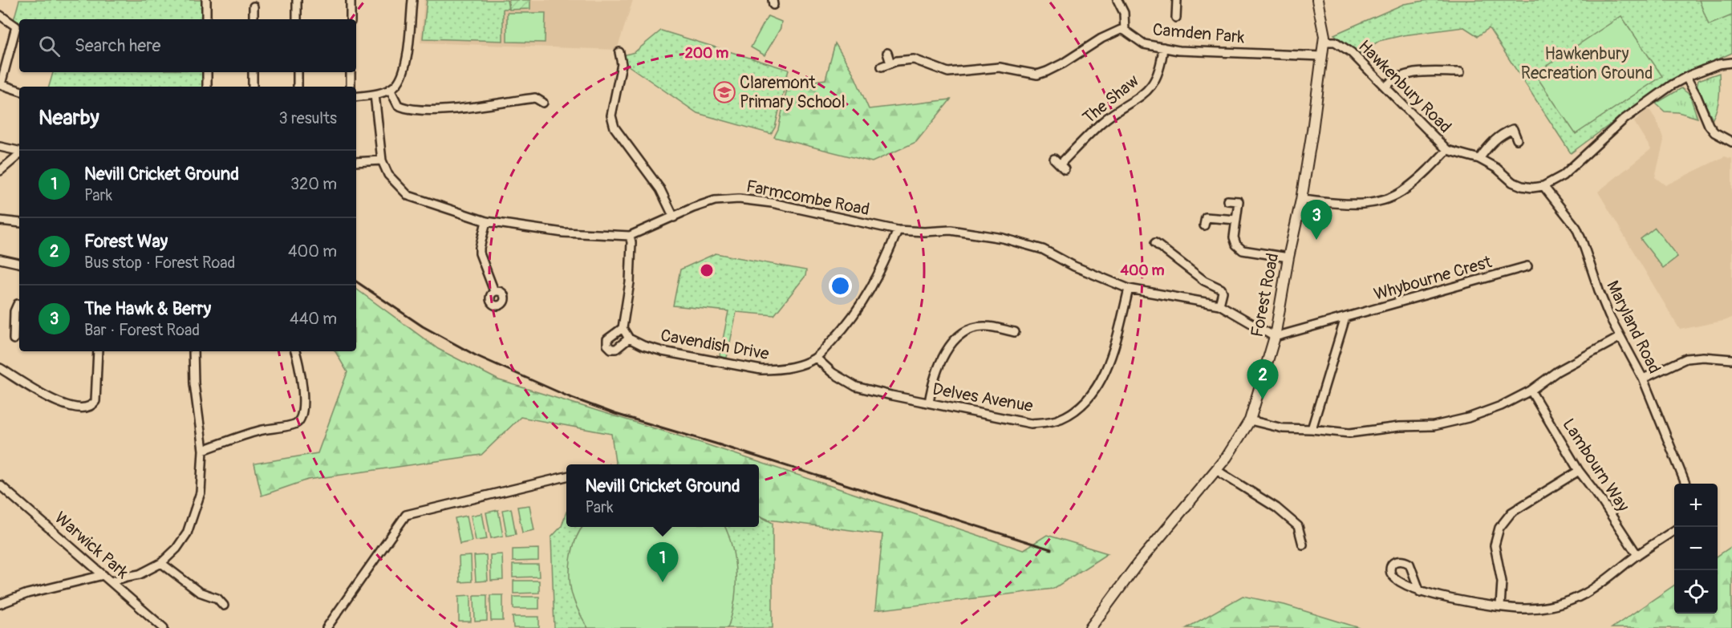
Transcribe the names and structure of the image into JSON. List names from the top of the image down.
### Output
{
  "streets": {
    "street": [
      "Camden Park",
      "Hawkenbury Road",
      "The Shaw",
      "Farmcombe Road",
      "Whybourne Crest",
      "Forest Road",
      "Maryland Road",
      "Cavendish Drive",
      "Delves Avenue",
      "Lambourn Way",
      "Warwick Park"
    ]
  },
  "crossings": [
    ["Camden Park", "The Shaw"],
    ["Camden Park", "Forest Road"],
    ["Hawkenbury Road", "Forest Road"],
    ["Hawkenbury Road", "Maryland Road"],
    ["Farmcombe Road", "Whybourne Crest"],
    ["Farmcombe Road", "Forest Road"],
    ["Farmcombe Road", "Cavendish Drive"],
    ["Farmcombe Road", "Delves Avenue"],
    ["Whybourne Crest", "Forest Road"],
    ["Cavendish Drive", "Delves Avenue"]
  ],
  "parks": ["Hawkenbury Recreation Ground"],
  "places": {
    "school or university": ["Claremont Primary School"]
  },
  "page": {
    "search": "Search here",
    "heading": ["Nearby", "3 results"],
    "list": [
      {
        "mark": "1",
        "name": "Nevill Cricket Ground",
        "note": "Park",
        "value": "320 m"
      },
      {
        "mark": "2",
        "name": "Forest Way",
        "note": "Bus stop · Forest Road",
        "value": "400 m"
      },
      {
        "mark": "3",
        "name": "The Hawk & Berry",
        "note": "Bar · Forest Road",
        "value": "440 m"
      }
    ],
    "pins": ["3", "2", "1"],
    "popup": ["Nevill Cricket Ground", "Park"],
    "map_buttons": ["+", "−"]
  },
  "rings": ["200 m", "400 m"]
}
